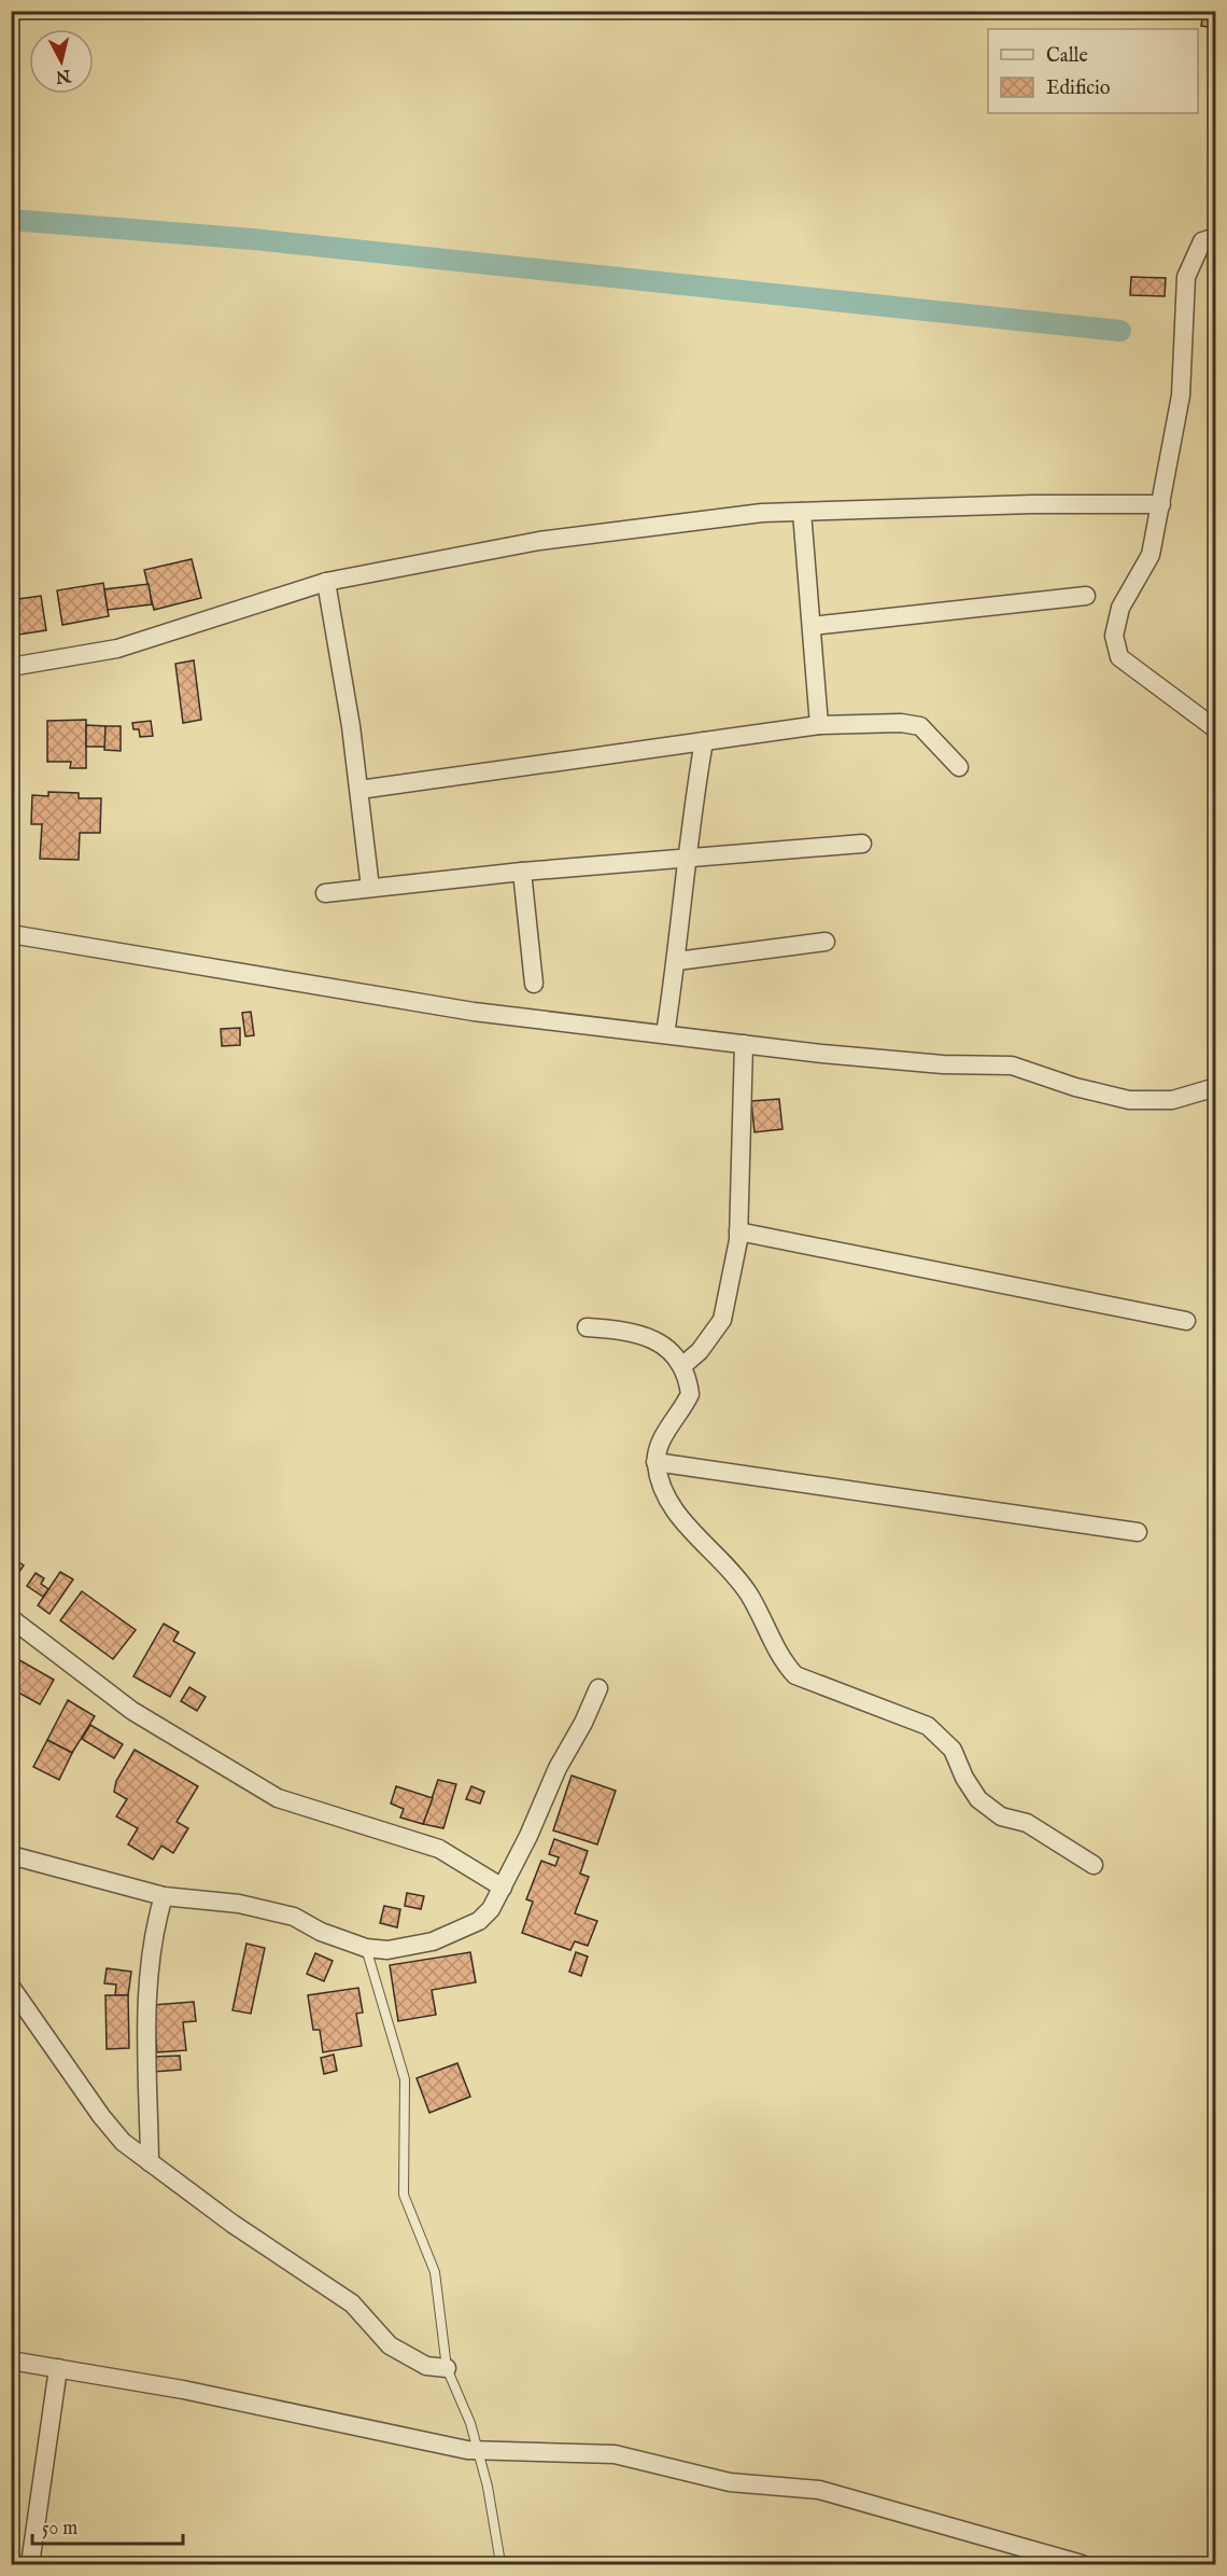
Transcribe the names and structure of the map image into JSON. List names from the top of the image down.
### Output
{
  "legend": ["Calle", "Edificio"],
  "scale_bar": "50 m",
  "north": "bottom"
}
